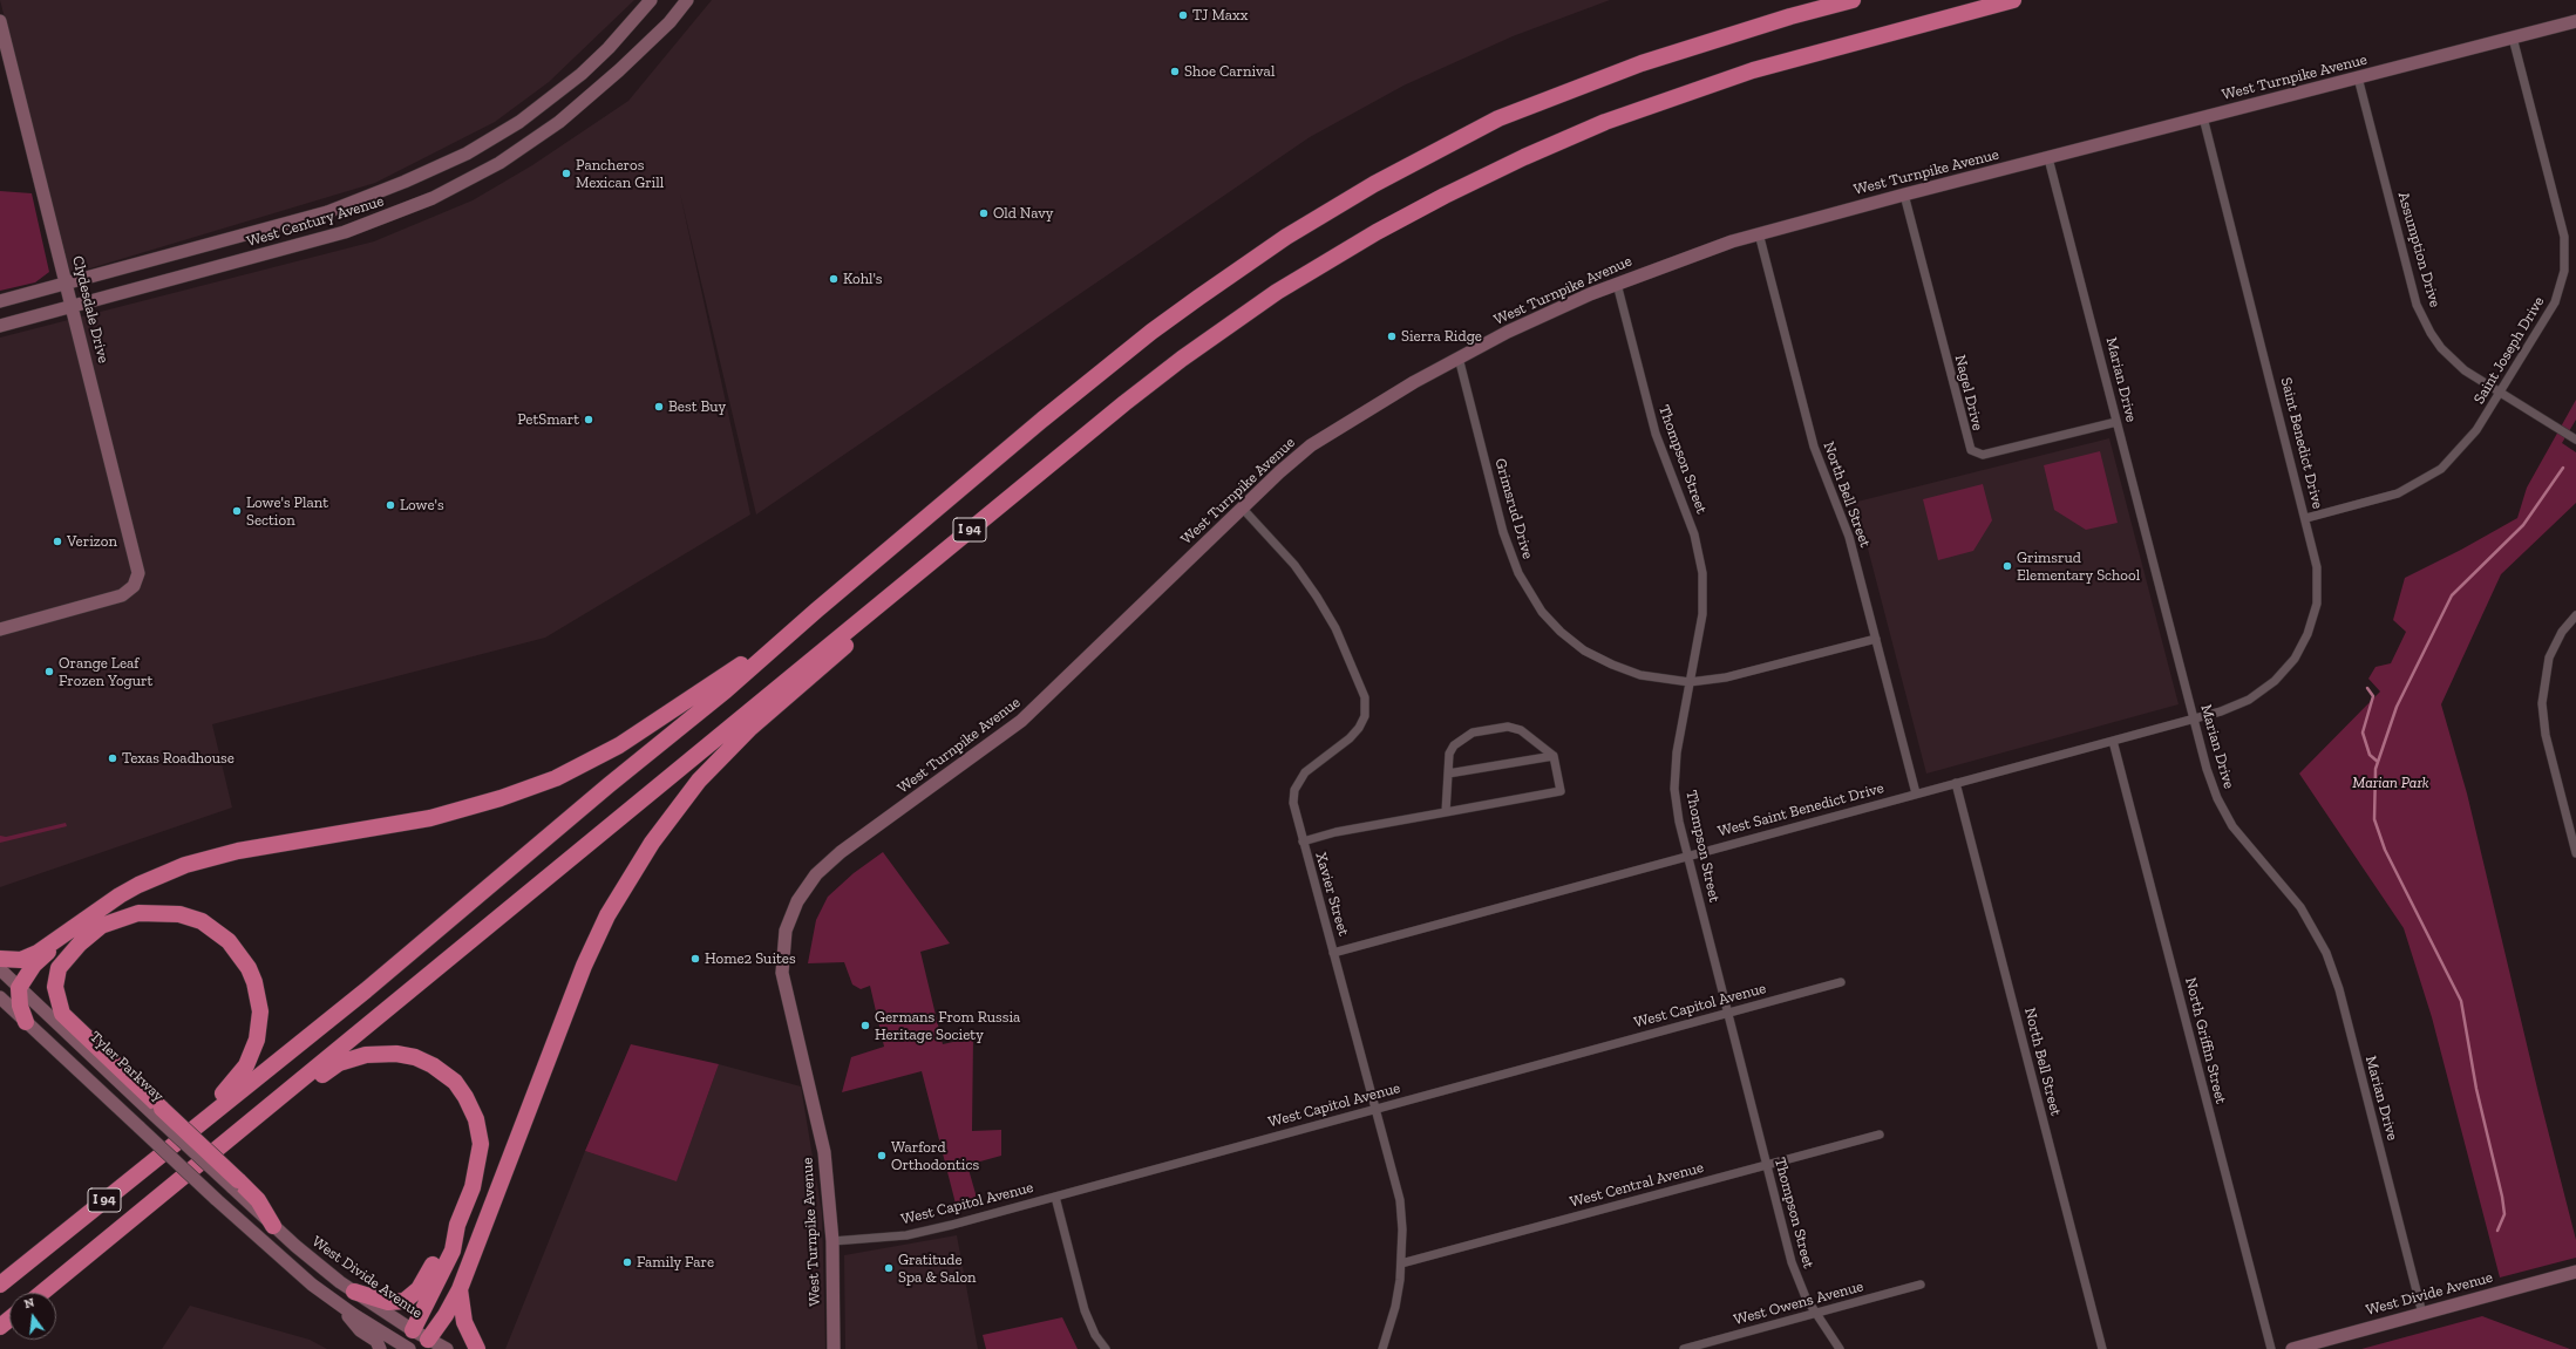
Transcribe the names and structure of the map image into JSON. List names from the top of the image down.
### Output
{
  "streets": {
    "highway": ["I 94"],
    "street": [
      "West Turnpike Avenue",
      "West Century Avenue",
      "Assumption Drive",
      "Clydesdale Drive",
      "Saint Joseph Drive",
      "Marian Drive",
      "Nagel Drive",
      "Saint Benedict Drive",
      "Thompson Street",
      "North Bell Street",
      "Grimsrud Drive",
      "West Saint Benedict Drive",
      "Xavier Street",
      "West Capitol Avenue",
      "North Griffin Street",
      "Tyler Parkway",
      "West Central Avenue",
      "West Divide Avenue",
      "West Owens Avenue"
    ]
  },
  "crossings": [
    ["West Turnpike Avenue", "Assumption Drive"],
    ["West Turnpike Avenue", "Saint Joseph Drive"],
    ["West Turnpike Avenue", "Marian Drive"],
    ["West Turnpike Avenue", "Nagel Drive"],
    ["West Turnpike Avenue", "Saint Benedict Drive"],
    ["West Turnpike Avenue", "Thompson Street"],
    ["West Turnpike Avenue", "North Bell Street"],
    ["West Turnpike Avenue", "Grimsrud Drive"],
    ["West Turnpike Avenue", "Xavier Street"],
    ["West Turnpike Avenue", "West Capitol Avenue"],
    ["West Century Avenue", "Clydesdale Drive"],
    ["Assumption Drive", "Saint Joseph Drive"],
    ["Saint Joseph Drive", "Saint Benedict Drive"],
    ["Marian Drive", "Nagel Drive"],
    ["Marian Drive", "Saint Benedict Drive"],
    ["Marian Drive", "West Saint Benedict Drive"],
    ["Marian Drive", "West Divide Avenue"],
    ["Saint Benedict Drive", "West Saint Benedict Drive"],
    ["Thompson Street", "Grimsrud Drive"],
    ["Thompson Street", "West Saint Benedict Drive"],
    ["Thompson Street", "West Capitol Avenue"],
    ["Thompson Street", "West Central Avenue"],
    ["Thompson Street", "West Owens Avenue"],
    ["North Bell Street", "Grimsrud Drive"],
    ["North Bell Street", "West Saint Benedict Drive"],
    ["West Saint Benedict Drive", "Xavier Street"],
    ["West Saint Benedict Drive", "North Griffin Street"],
    ["Xavier Street", "West Capitol Avenue"],
    ["Xavier Street", "West Central Avenue"]
  ],
  "parks": ["Marian Park"],
  "places": [
    "TJ Maxx",
    "Shoe Carnival",
    "Pancheros Mexican Grill",
    "Old Navy",
    "Kohl's",
    "Sierra Ridge",
    "Best Buy",
    "PetSmart",
    "Lowe's",
    "Lowe's Plant Section",
    "Verizon",
    "Grimsrud Elementary School",
    "Orange Leaf Frozen Yogurt",
    "Texas Roadhouse",
    "Home2 Suites",
    "Germans From Russia Heritage Society",
    "Warford Orthodontics",
    "Family Fare",
    "Gratitude Spa & Salon"
  ],
  "north": "top"
}
